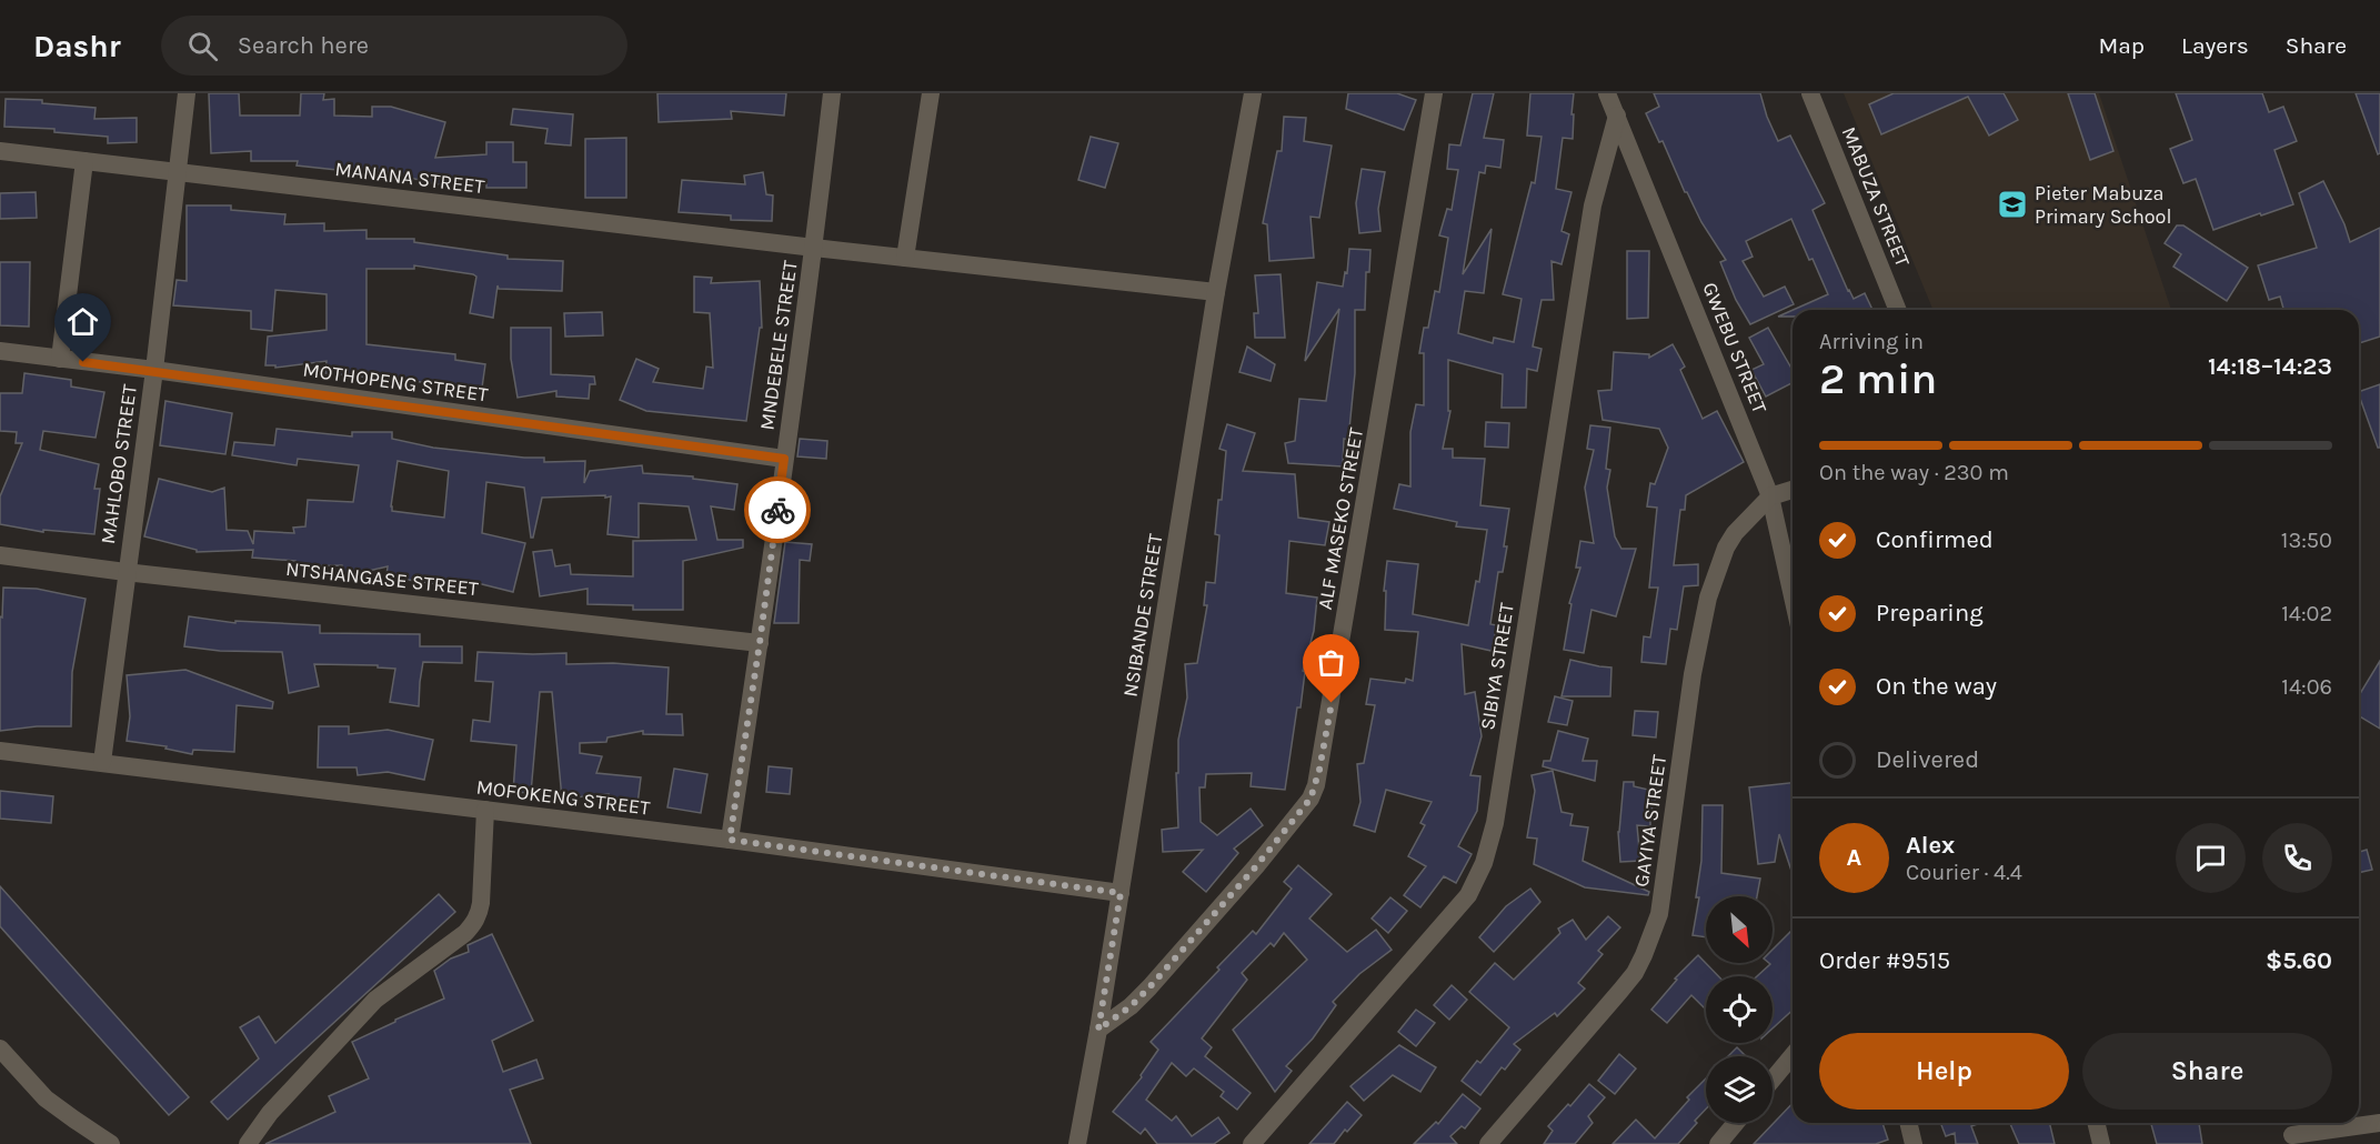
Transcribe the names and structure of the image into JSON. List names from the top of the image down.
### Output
{
  "streets": {
    "street": [
      "MANANA STREET",
      "MABUZA STREET",
      "MNDEBELE STREET",
      "GWEBU STREET",
      "MOTHOPENG STREET",
      "MAHLOBO STREET",
      "ALF MASEKO STREET",
      "NTSHANGASE STREET",
      "NSIBANDE STREET",
      "SIBIYA STREET",
      "MOFOKENG STREET",
      "GAYIYA STREET"
    ]
  },
  "crossings": [
    ["MANANA STREET", "MNDEBELE STREET"],
    ["MANANA STREET", "MAHLOBO STREET"],
    ["MANANA STREET", "NSIBANDE STREET"],
    ["MNDEBELE STREET", "MOTHOPENG STREET"],
    ["MNDEBELE STREET", "NTSHANGASE STREET"],
    ["MNDEBELE STREET", "MOFOKENG STREET"],
    ["GWEBU STREET", "SIBIYA STREET"],
    ["GWEBU STREET", "GAYIYA STREET"],
    ["MOTHOPENG STREET", "MAHLOBO STREET"],
    ["MAHLOBO STREET", "NTSHANGASE STREET"],
    ["MAHLOBO STREET", "MOFOKENG STREET"],
    ["ALF MASEKO STREET", "NSIBANDE STREET"],
    ["NSIBANDE STREET", "MOFOKENG STREET"]
  ],
  "places": {
    "school or university": ["Pieter Mabuza Primary School"]
  },
  "north": "bottom right",
  "page": {
    "header": "Dashr",
    "search": "Search here",
    "nav": ["Map", "Layers", "Share"],
    "heading": ["2 min", "Arriving in", "14:18–14:23"],
    "panel": [
      "Alex",
      "Courier · 4.4",
      "Order #9515",
      "$5.60"
    ],
    "bar": "On the way · 230 m",
    "list": [
      ["Confirmed", "13:50"],
      ["Preparing", "14:02"],
      ["On the way", "14:06"],
      "Delivered"
    ],
    "round": "A",
    "buttons": ["Help", "Share"]
  }
}
